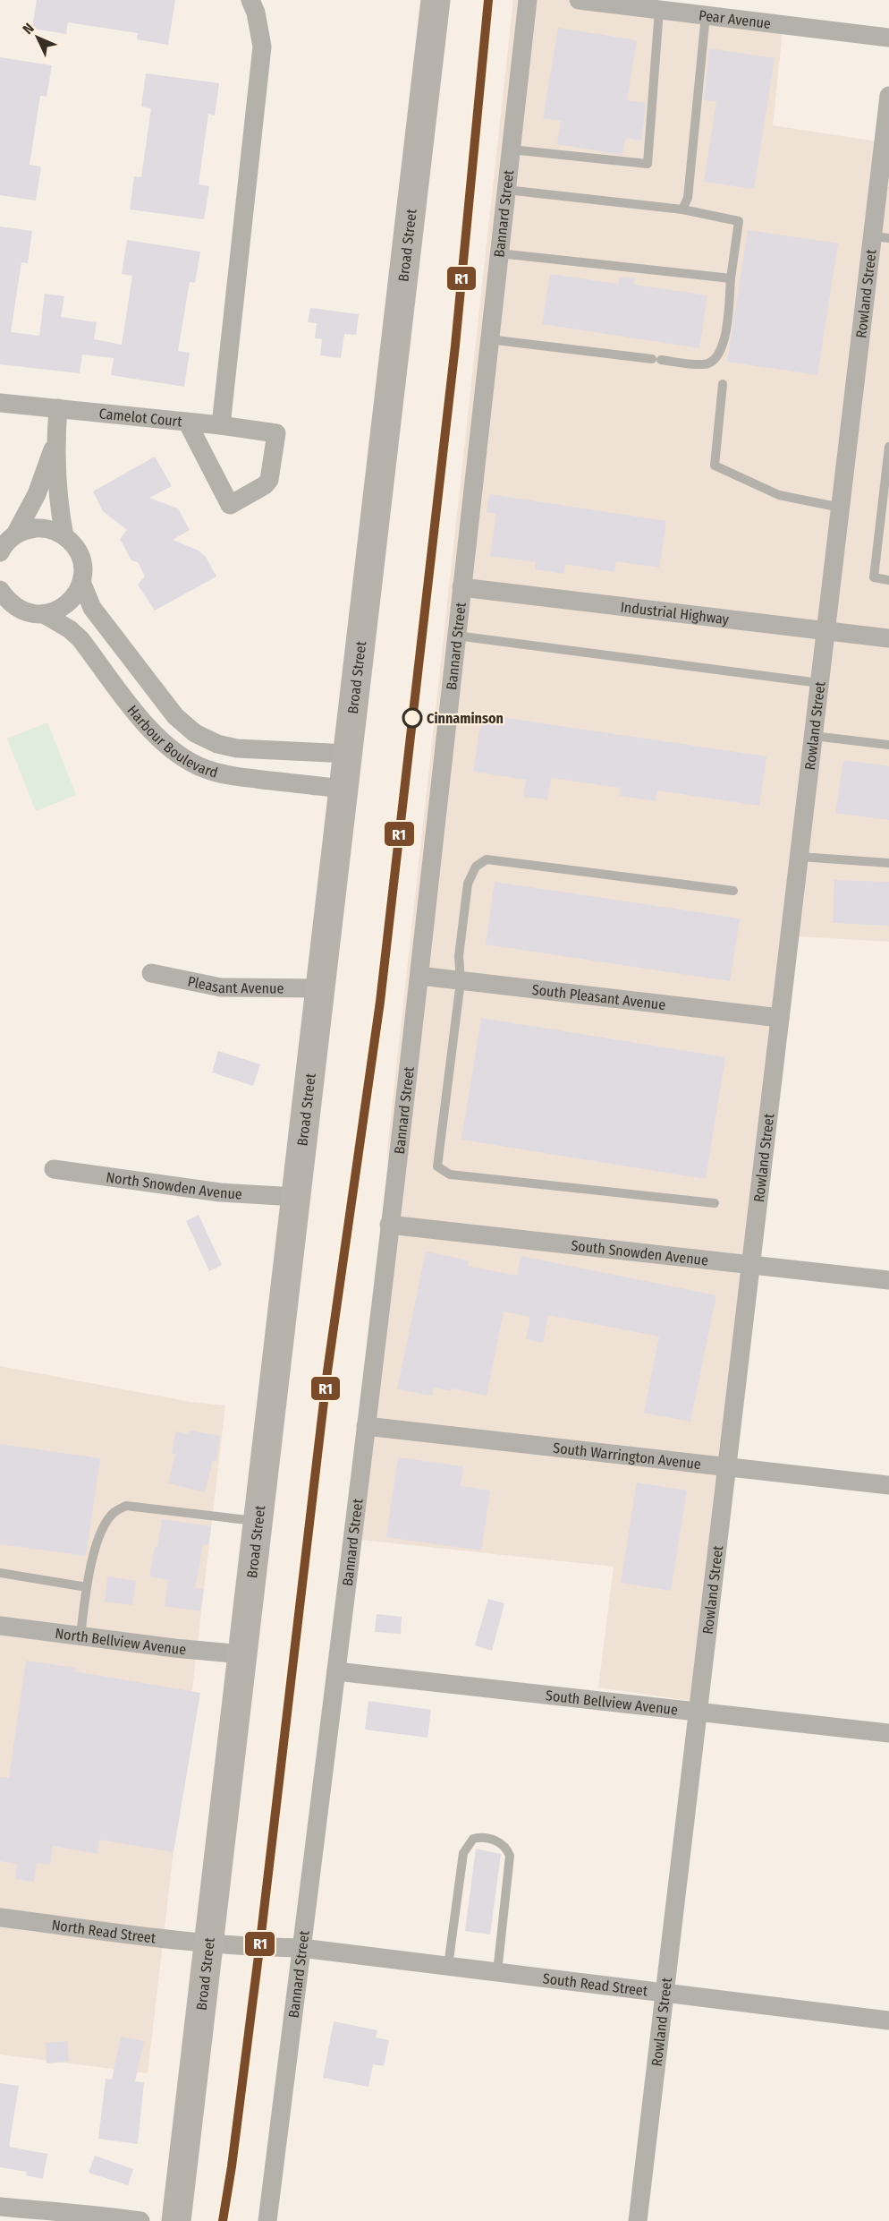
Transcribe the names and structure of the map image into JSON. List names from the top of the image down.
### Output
{
  "streets": {
    "main road": ["Broad Street"],
    "street": [
      "Pear Avenue",
      "Bannard Street",
      "Rowland Street",
      "Camelot Court",
      "Industrial Highway",
      "Harbour Boulevard",
      "Pleasant Avenue",
      "South Pleasant Avenue",
      "North Snowden Avenue",
      "South Snowden Avenue",
      "South Warrington Avenue",
      "North Bellview Avenue",
      "South Bellview Avenue",
      "North Read Street",
      "South Read Street"
    ]
  },
  "crossings": [
    ["Bannard Street", "Industrial Highway"],
    ["Bannard Street", "South Pleasant Avenue"],
    ["Bannard Street", "South Snowden Avenue"],
    ["Bannard Street", "South Warrington Avenue"],
    ["Bannard Street", "South Bellview Avenue"],
    ["Bannard Street", "North Read Street"],
    ["Bannard Street", "South Read Street"],
    ["Broad Street", "Harbour Boulevard"],
    ["Broad Street", "Pleasant Avenue"],
    ["Broad Street", "North Snowden Avenue"],
    ["Broad Street", "North Bellview Avenue"],
    ["Broad Street", "North Read Street"],
    ["Rowland Street", "Industrial Highway"],
    ["Rowland Street", "South Pleasant Avenue"],
    ["Rowland Street", "South Snowden Avenue"],
    ["Rowland Street", "South Warrington Avenue"],
    ["Rowland Street", "South Bellview Avenue"],
    ["Rowland Street", "South Read Street"],
    ["North Read Street", "South Read Street"]
  ],
  "places": ["Cinnaminson"],
  "lines": ["transit line R1"],
  "north": "top left"
}
